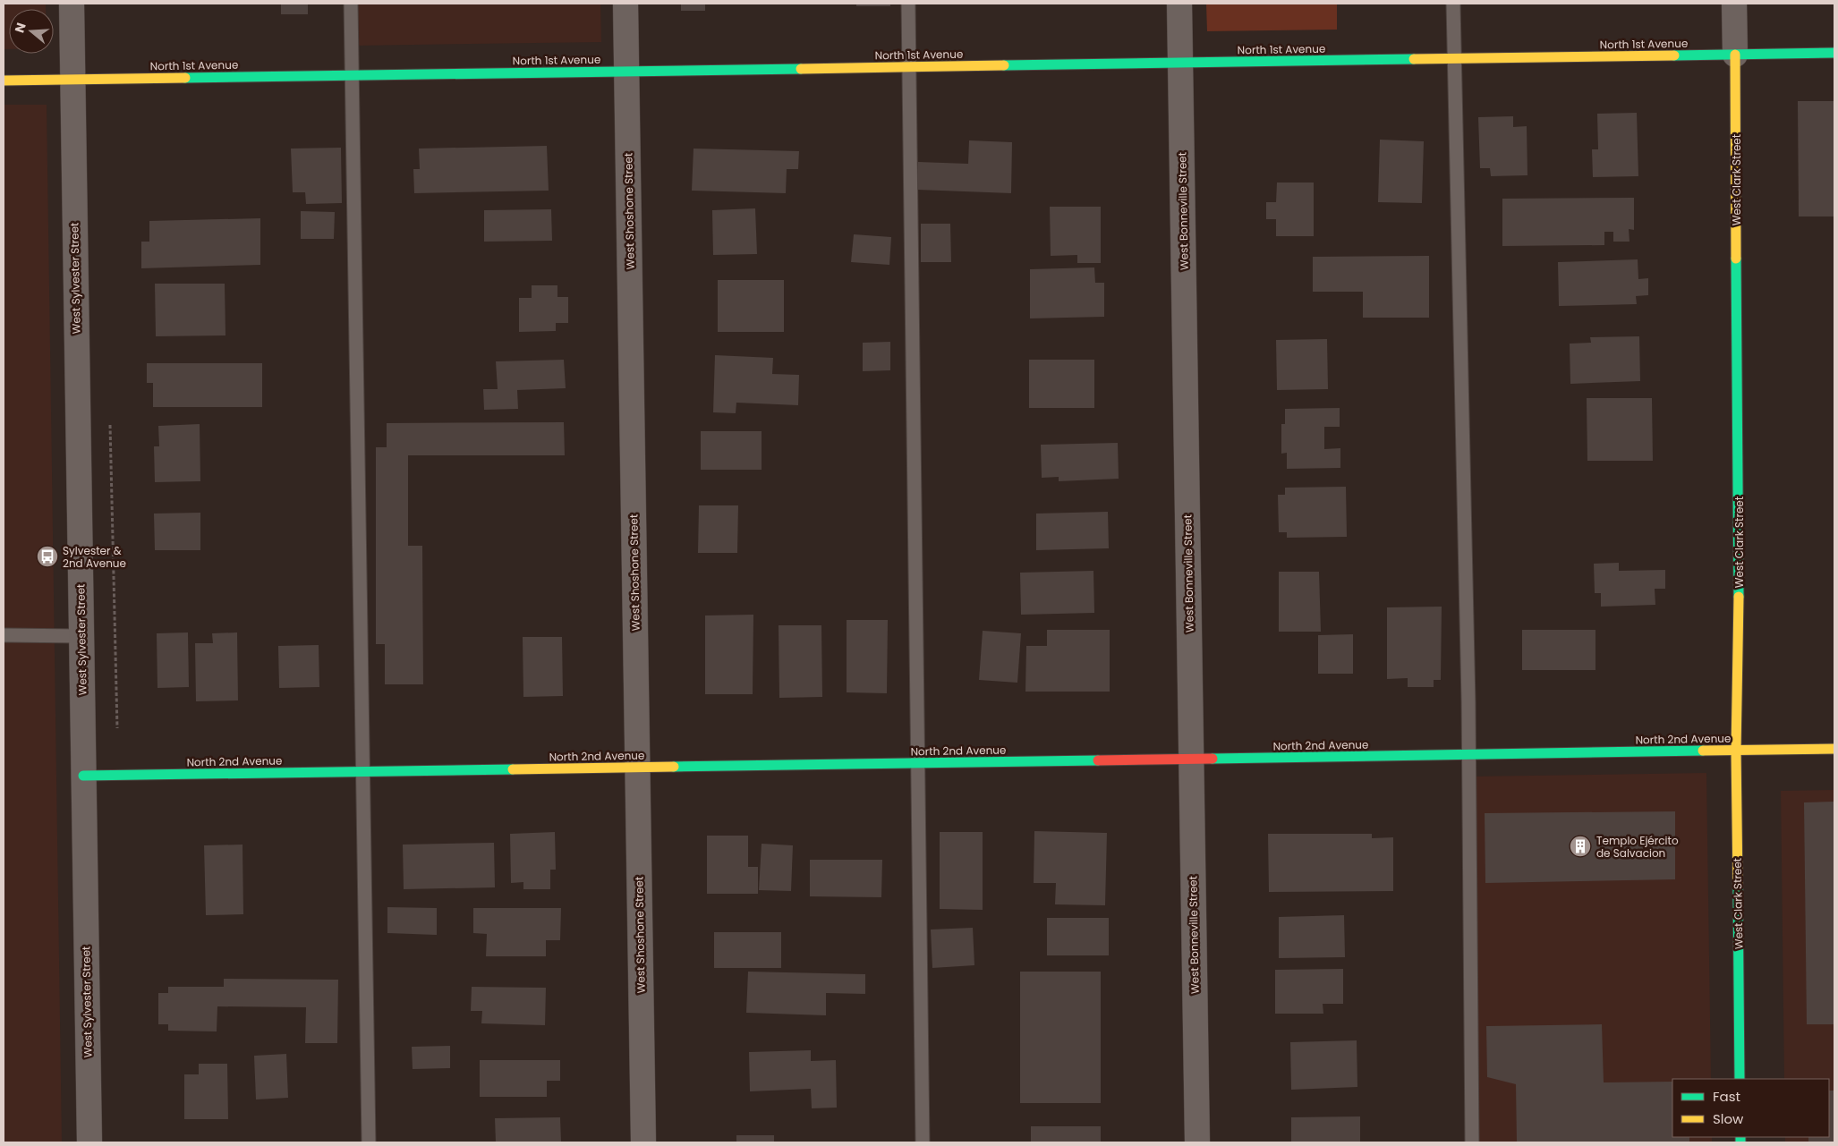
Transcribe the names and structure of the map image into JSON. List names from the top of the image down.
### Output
{
  "streets": {
    "street": [
      "North 1st Avenue",
      "West Clark Street",
      "West Shoshone Street",
      "West Bonneville Street",
      "West Sylvester Street",
      "North 2nd Avenue"
    ]
  },
  "crossings": [
    ["North 1st Avenue", "West Clark Street"],
    ["North 1st Avenue", "West Shoshone Street"],
    ["North 1st Avenue", "West Bonneville Street"],
    ["North 1st Avenue", "West Sylvester Street"],
    ["West Clark Street", "North 2nd Avenue"],
    ["West Shoshone Street", "North 2nd Avenue"],
    ["West Bonneville Street", "North 2nd Avenue"],
    ["West Sylvester Street", "North 2nd Avenue"]
  ],
  "places": {
    "bus stop": ["Sylvester & 2nd Avenue"],
    "building": ["Templo Ejército de Salvacion"]
  },
  "legend": ["Fast", "Slow"],
  "north": "left"
}
